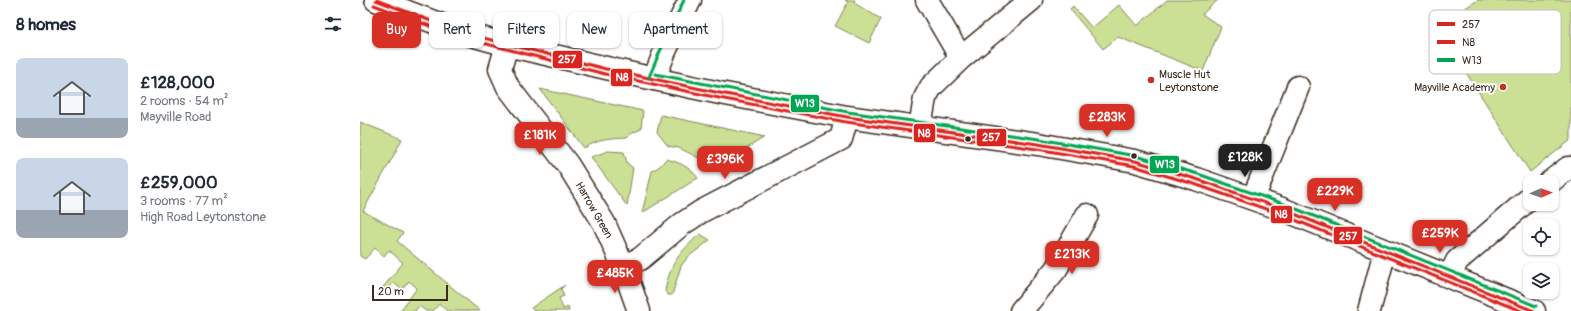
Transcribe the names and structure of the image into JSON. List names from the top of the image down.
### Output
{
  "streets": {
    "street": ["Harrow Green"]
  },
  "places": ["Muscle Hut Leytonstone", "Mayville Academy"],
  "lines": ["transit line 257", "transit line W13", "transit line N8"],
  "legend": ["257", "N8", "W13"],
  "scale_bar": "20 m",
  "north": "right",
  "page": {
    "heading": "8 homes",
    "chip": [
      "Buy",
      "Rent",
      "Filters",
      "New",
      "Apartment"
    ],
    "list": [
      {
        "name": "£128,000",
        "note": "2 rooms · 54 m² · Mayville Road"
      },
      {
        "name": "£259,000",
        "note": "3 rooms · 77 m² · High Road Leytonstone"
      }
    ],
    "price": [
      "£283K",
      "£181K",
      "£128K",
      "£396K",
      "£229K",
      "£259K",
      "£213K",
      "£485K"
    ],
    "scale": "20 m"
  }
}
